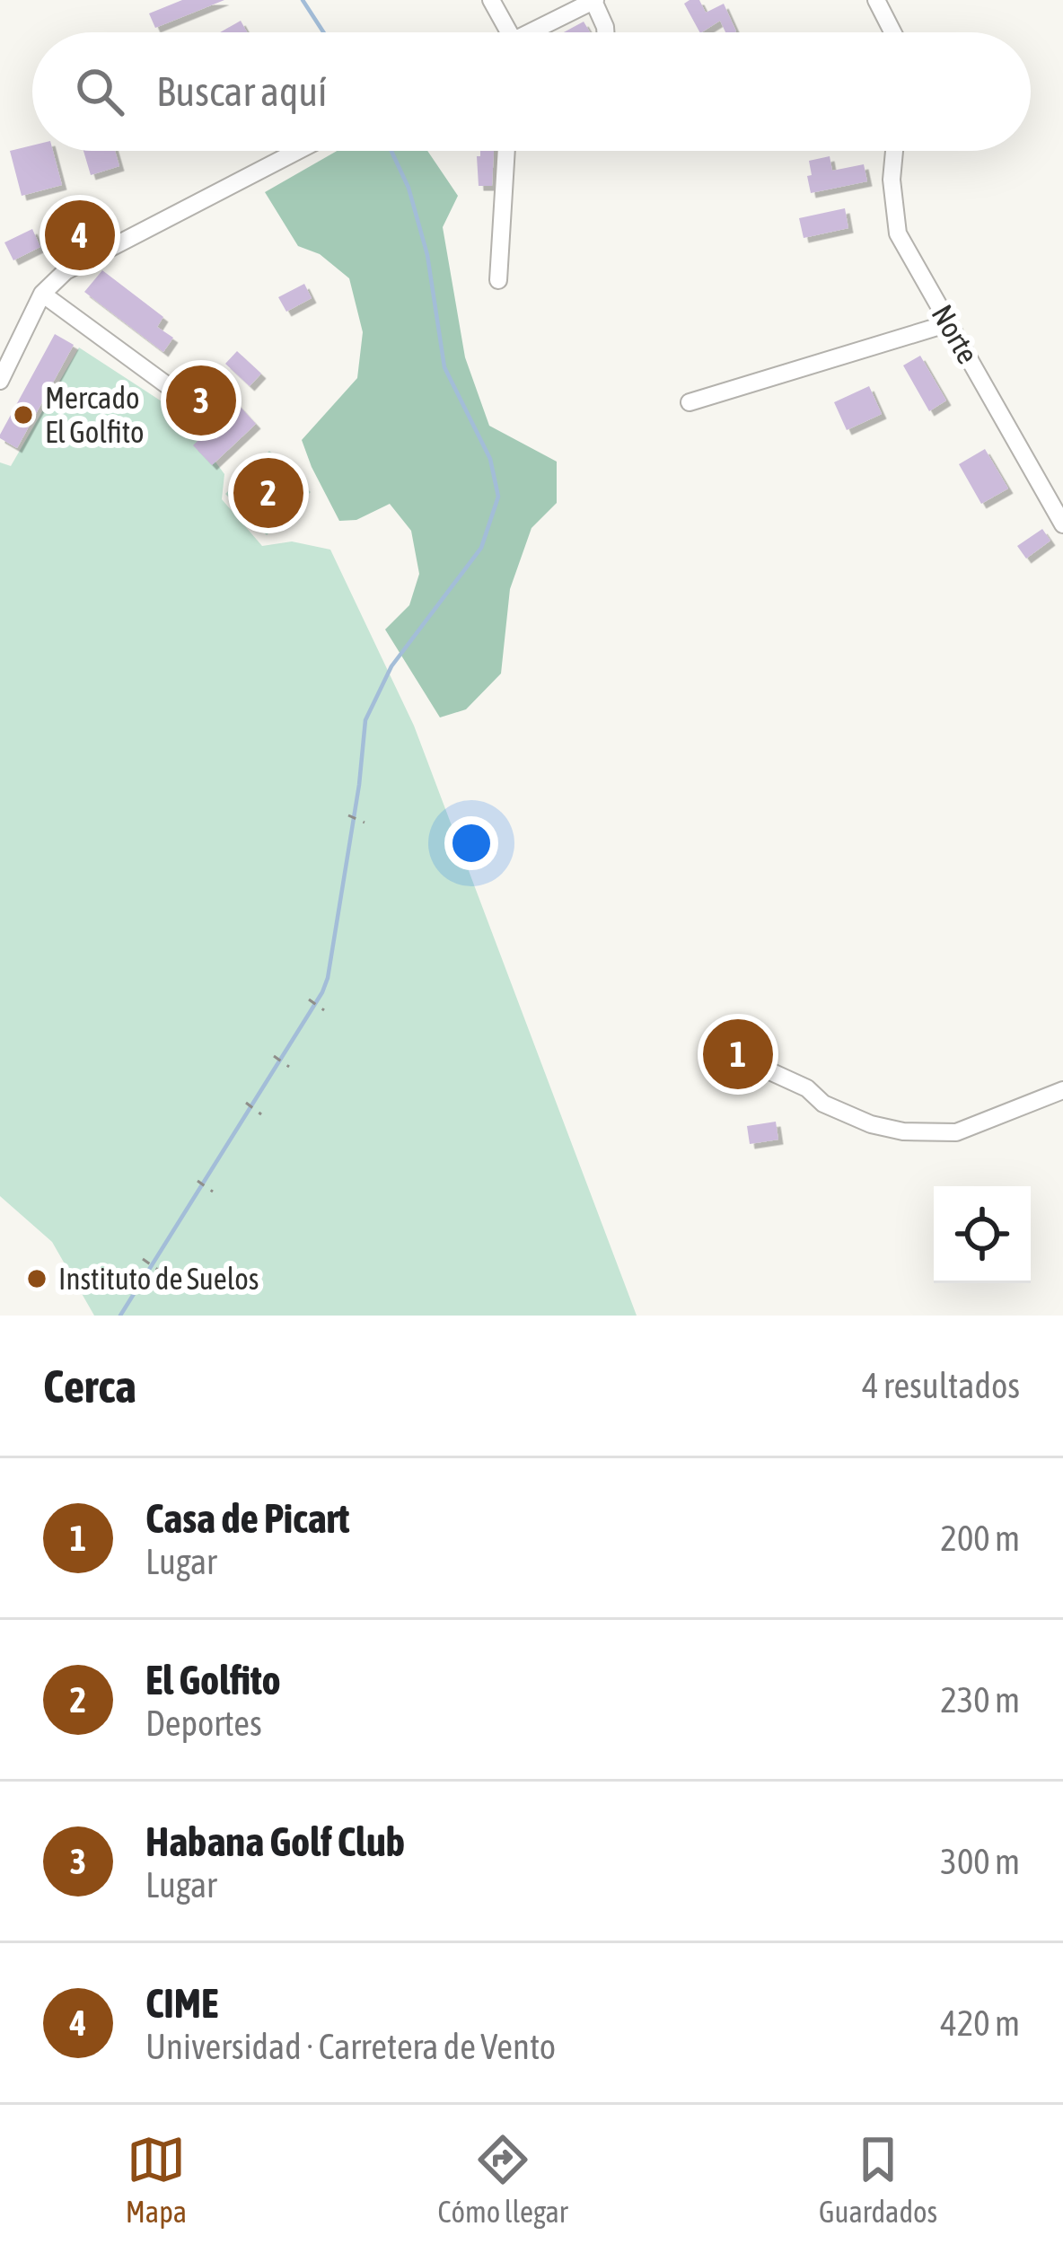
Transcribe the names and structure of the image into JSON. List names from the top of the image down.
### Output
{
  "streets": {
    "street": ["Norte"]
  },
  "places": ["Mercado El Golfito", "Instituto de Suelos"],
  "page": {
    "search": "Buscar aquí",
    "pins": [
      "4",
      "3",
      "2",
      "1"
    ],
    "heading": ["Cerca", "4 resultados"],
    "list": [
      {
        "mark": "1",
        "name": "Casa de Picart",
        "note": "Lugar",
        "value": "200 m"
      },
      {
        "mark": "2",
        "name": "El Golfito",
        "note": "Deportes",
        "value": "230 m"
      },
      {
        "mark": "3",
        "name": "Habana Golf Club",
        "note": "Lugar",
        "value": "300 m"
      },
      {
        "mark": "4",
        "name": "CIME",
        "note": "Universidad · Carretera de Vento",
        "value": "420 m"
      }
    ],
    "nav": ["Mapa", "Cómo llegar", "Guardados"]
  }
}
